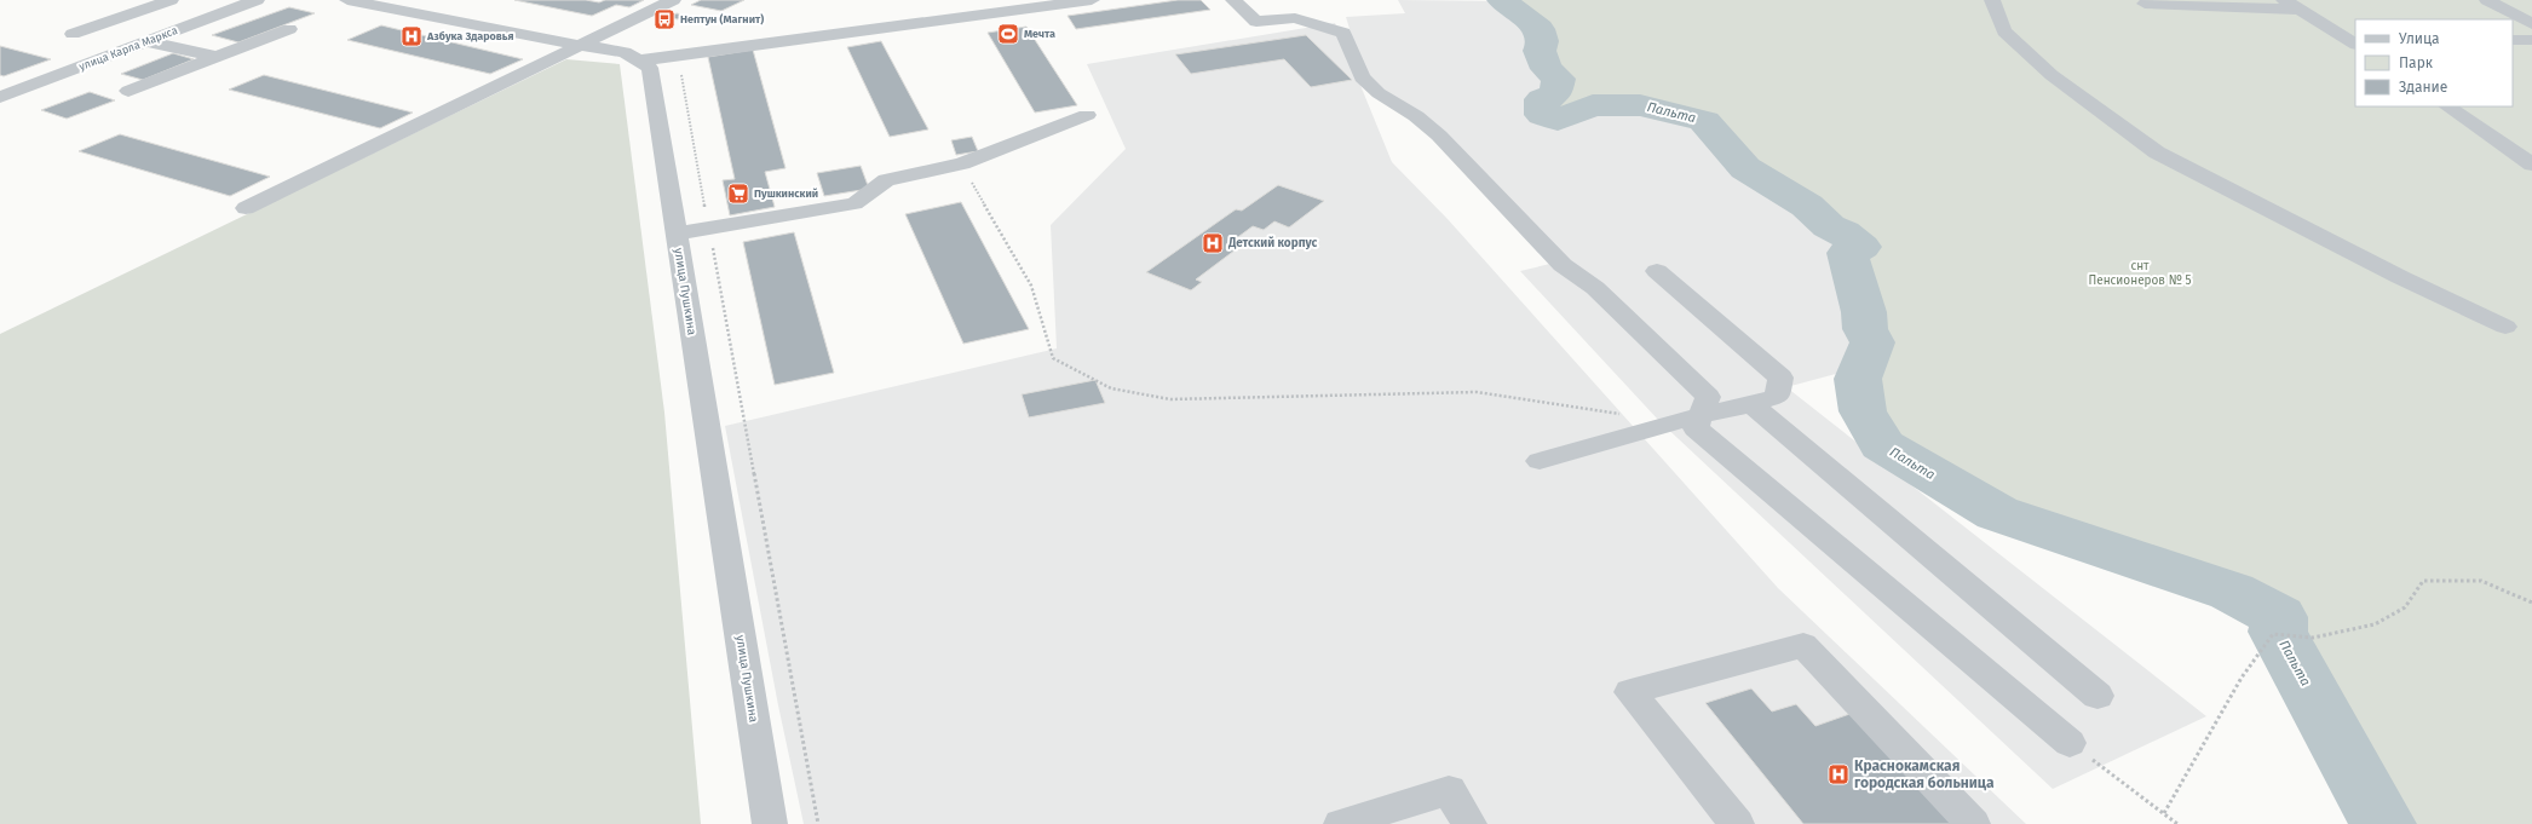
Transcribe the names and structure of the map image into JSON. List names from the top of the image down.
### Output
{
  "streets": {
    "street": ["улица Карла Маркса", "улица Пушкина"]
  },
  "water": ["Пальта"],
  "parks": ["снт Пенсионеров № 5"],
  "places": {
    "bus stop": ["Нептун (Магнит)"],
    "sports": ["Мечта"],
    "hospital": ["Азбука Здаровья", "Детский корпус", "Краснокамская городская больница"],
    "supermarket": ["Пушкинский"]
  },
  "legend": ["Улица", "Парк", "Здание"]
}
